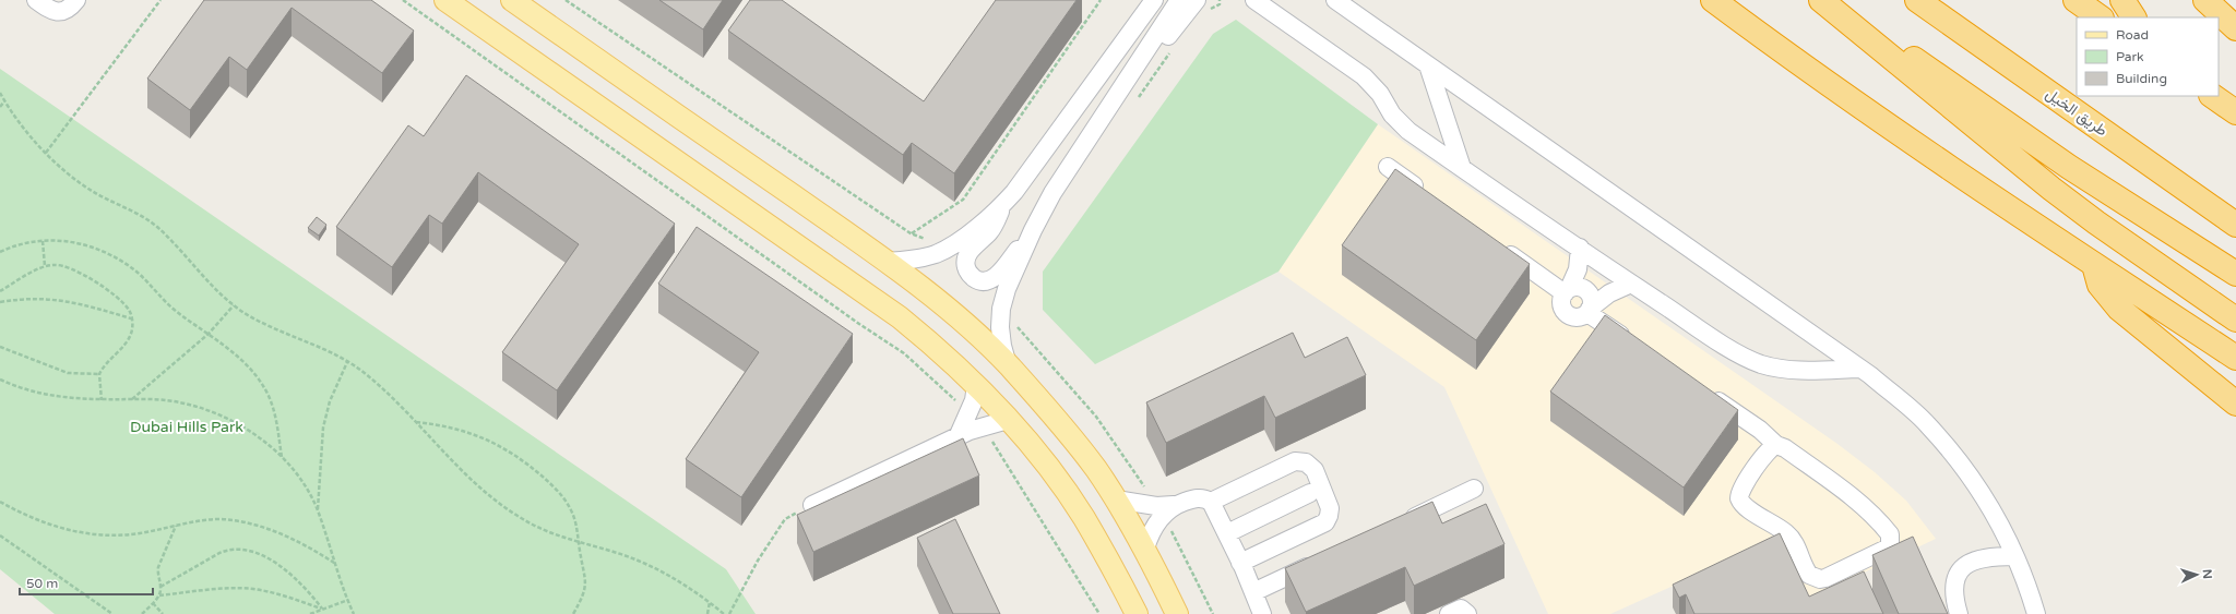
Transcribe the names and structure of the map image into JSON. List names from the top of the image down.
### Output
{
  "streets": {
    "highway": ["طريق الخيل"]
  },
  "parks": ["Dubai Hills Park"],
  "legend": ["Road", "Park", "Building"],
  "scale_bar": "50 m",
  "north": "right"
}
